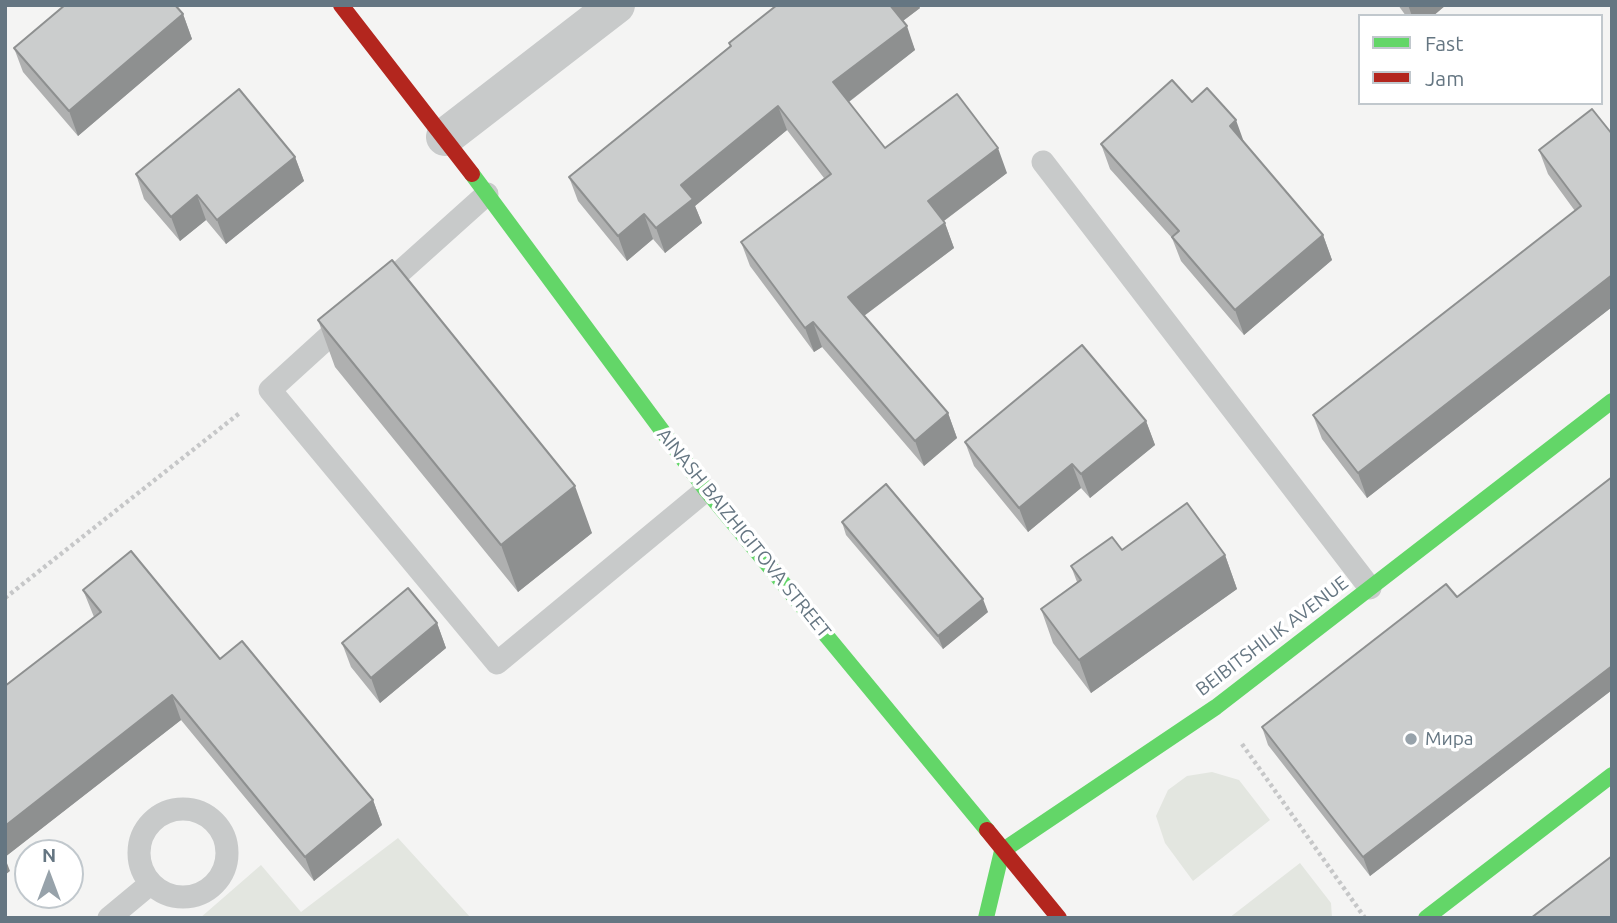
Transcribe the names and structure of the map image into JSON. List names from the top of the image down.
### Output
{
  "streets": {
    "street": ["AINASH BAIZHIGITOVA STREET", "BEIBITSHILIK AVENUE"]
  },
  "crossings": [
    ["AINASH BAIZHIGITOVA STREET", "BEIBITSHILIK AVENUE"]
  ],
  "places": ["Мира"],
  "legend": ["Fast", "Jam"],
  "north": "top"
}
